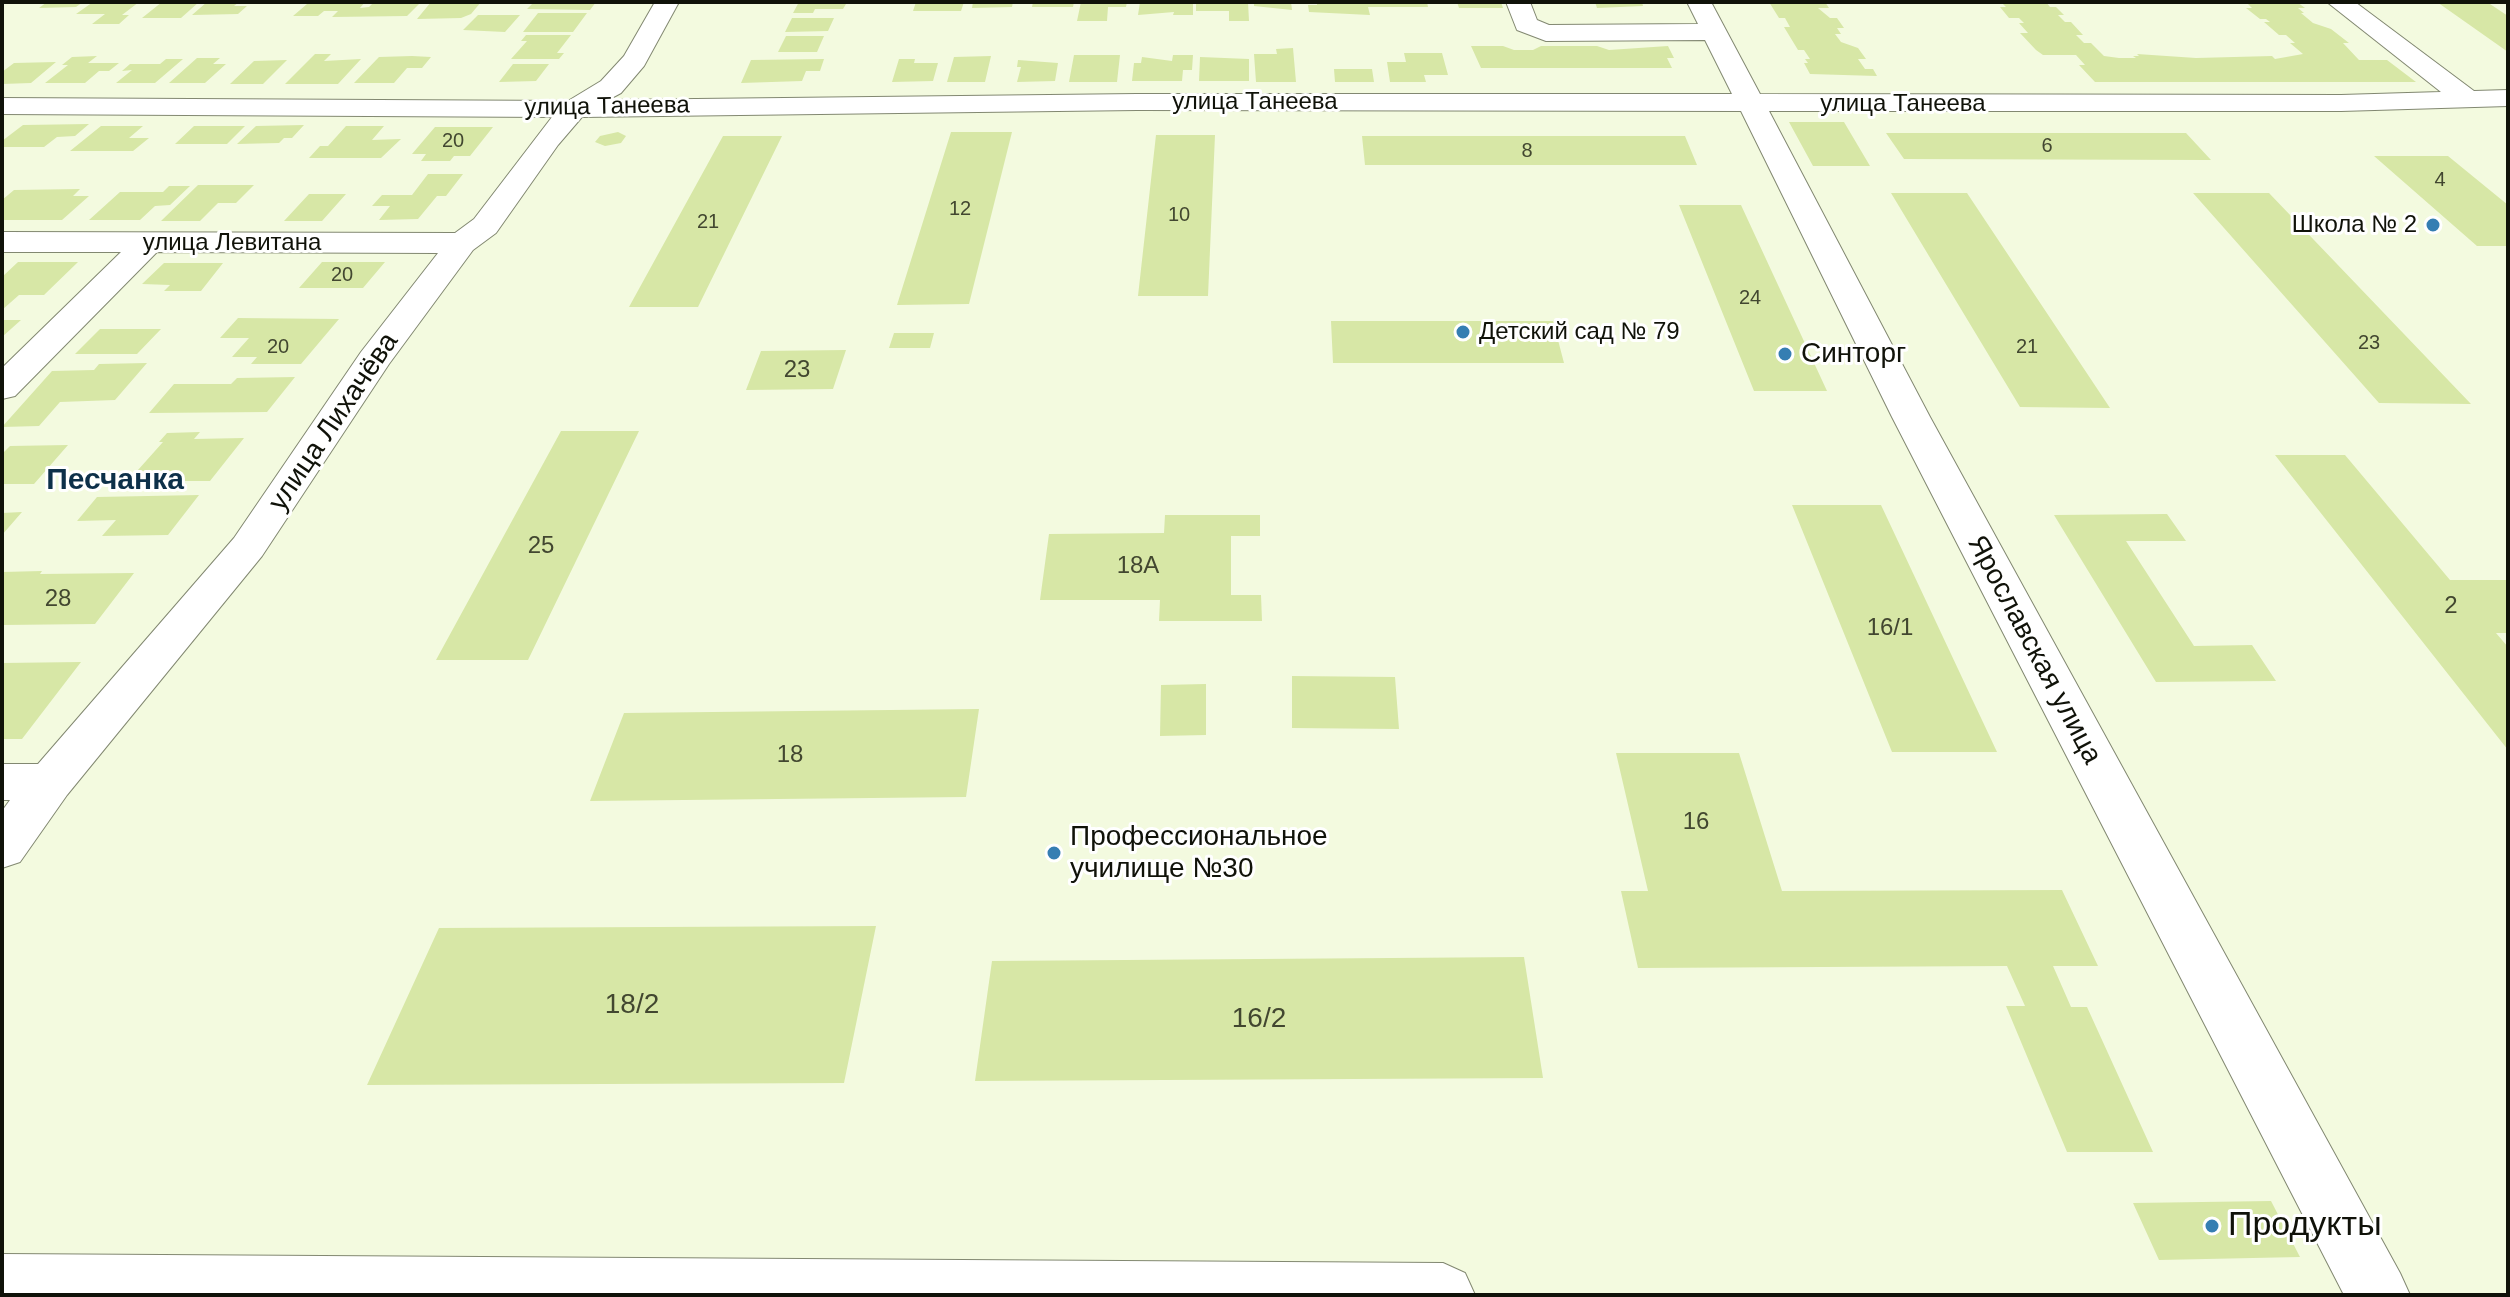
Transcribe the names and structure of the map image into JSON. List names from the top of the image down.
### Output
{
  "streets": {
    "street": [
      "улица Танеева",
      "улица Левитана",
      "улица Лихачёва",
      "Ярославская улица"
    ]
  },
  "crossings": [
    ["улица Танеева", "улица Лихачёва"],
    ["улица Танеева", "Ярославская улица"],
    ["улица Левитана", "улица Лихачёва"]
  ],
  "districts": ["Песчанка"],
  "places": [
    "Школа № 2",
    "Детский сад № 79",
    "Синторг",
    "Профессиональное училище №30",
    "Продукты"
  ],
  "house_numbers": [
    "20",
    "6",
    "8",
    "4",
    "12",
    "10",
    "21",
    "20",
    "24",
    "23",
    "20",
    "21",
    "23",
    "25",
    "18А",
    "28",
    "2",
    "16/1",
    "18",
    "16",
    "18/2",
    "16/2"
  ]
}
